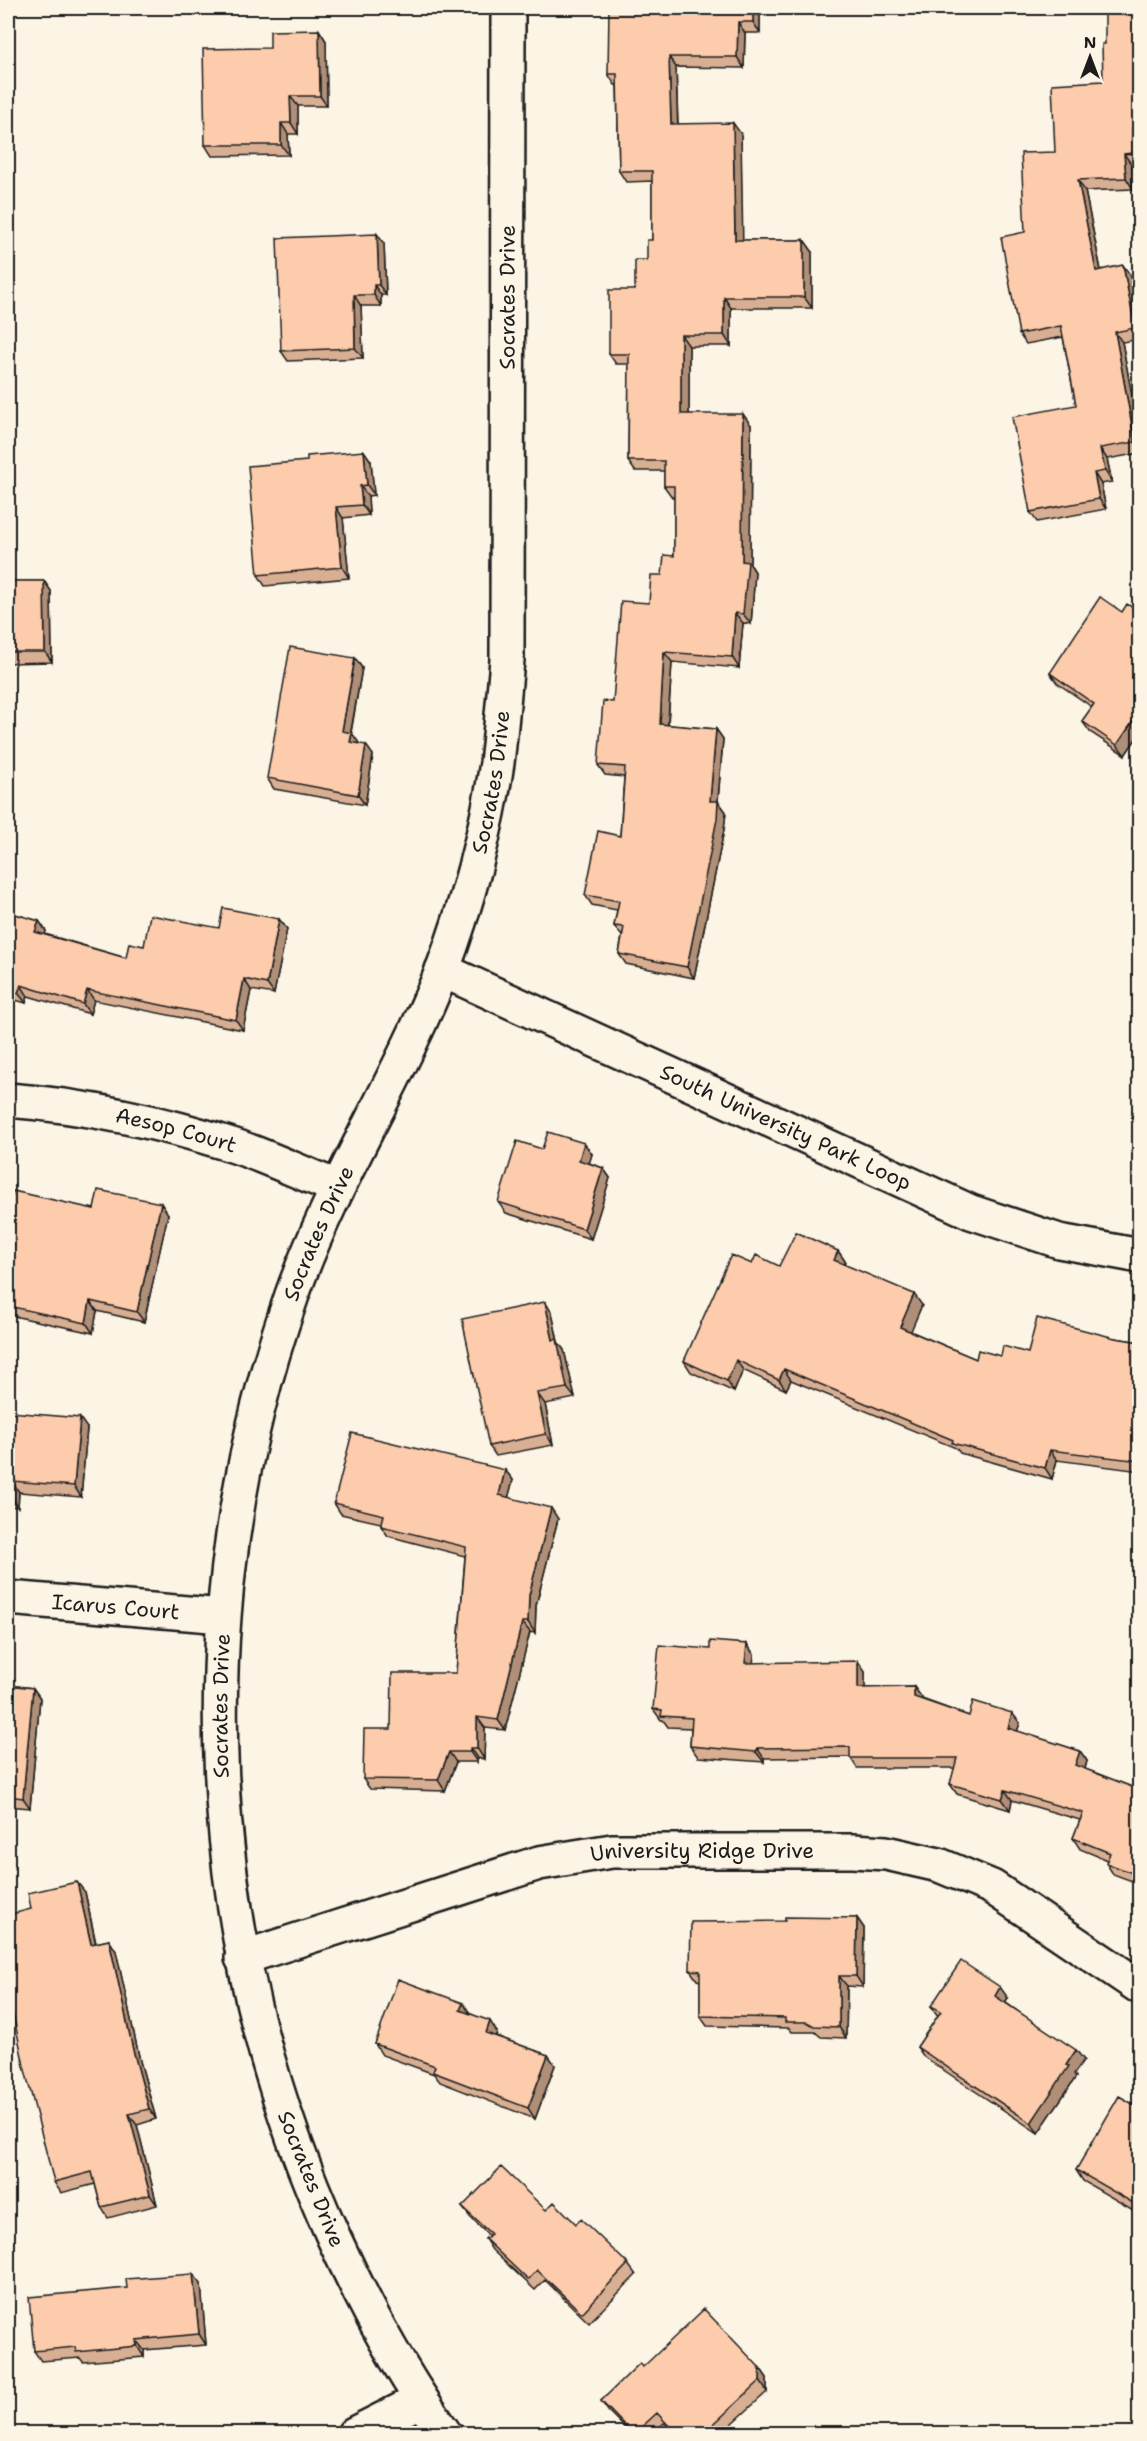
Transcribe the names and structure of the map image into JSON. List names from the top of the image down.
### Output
{
  "streets": {
    "street": [
      "Socrates Drive",
      "South University Park Loop",
      "Aesop Court",
      "Icarus Court",
      "University Ridge Drive"
    ]
  },
  "crossings": [
    ["Socrates Drive", "South University Park Loop"],
    ["Socrates Drive", "Aesop Court"],
    ["Socrates Drive", "Icarus Court"],
    ["Socrates Drive", "University Ridge Drive"]
  ],
  "north": "top"
}
